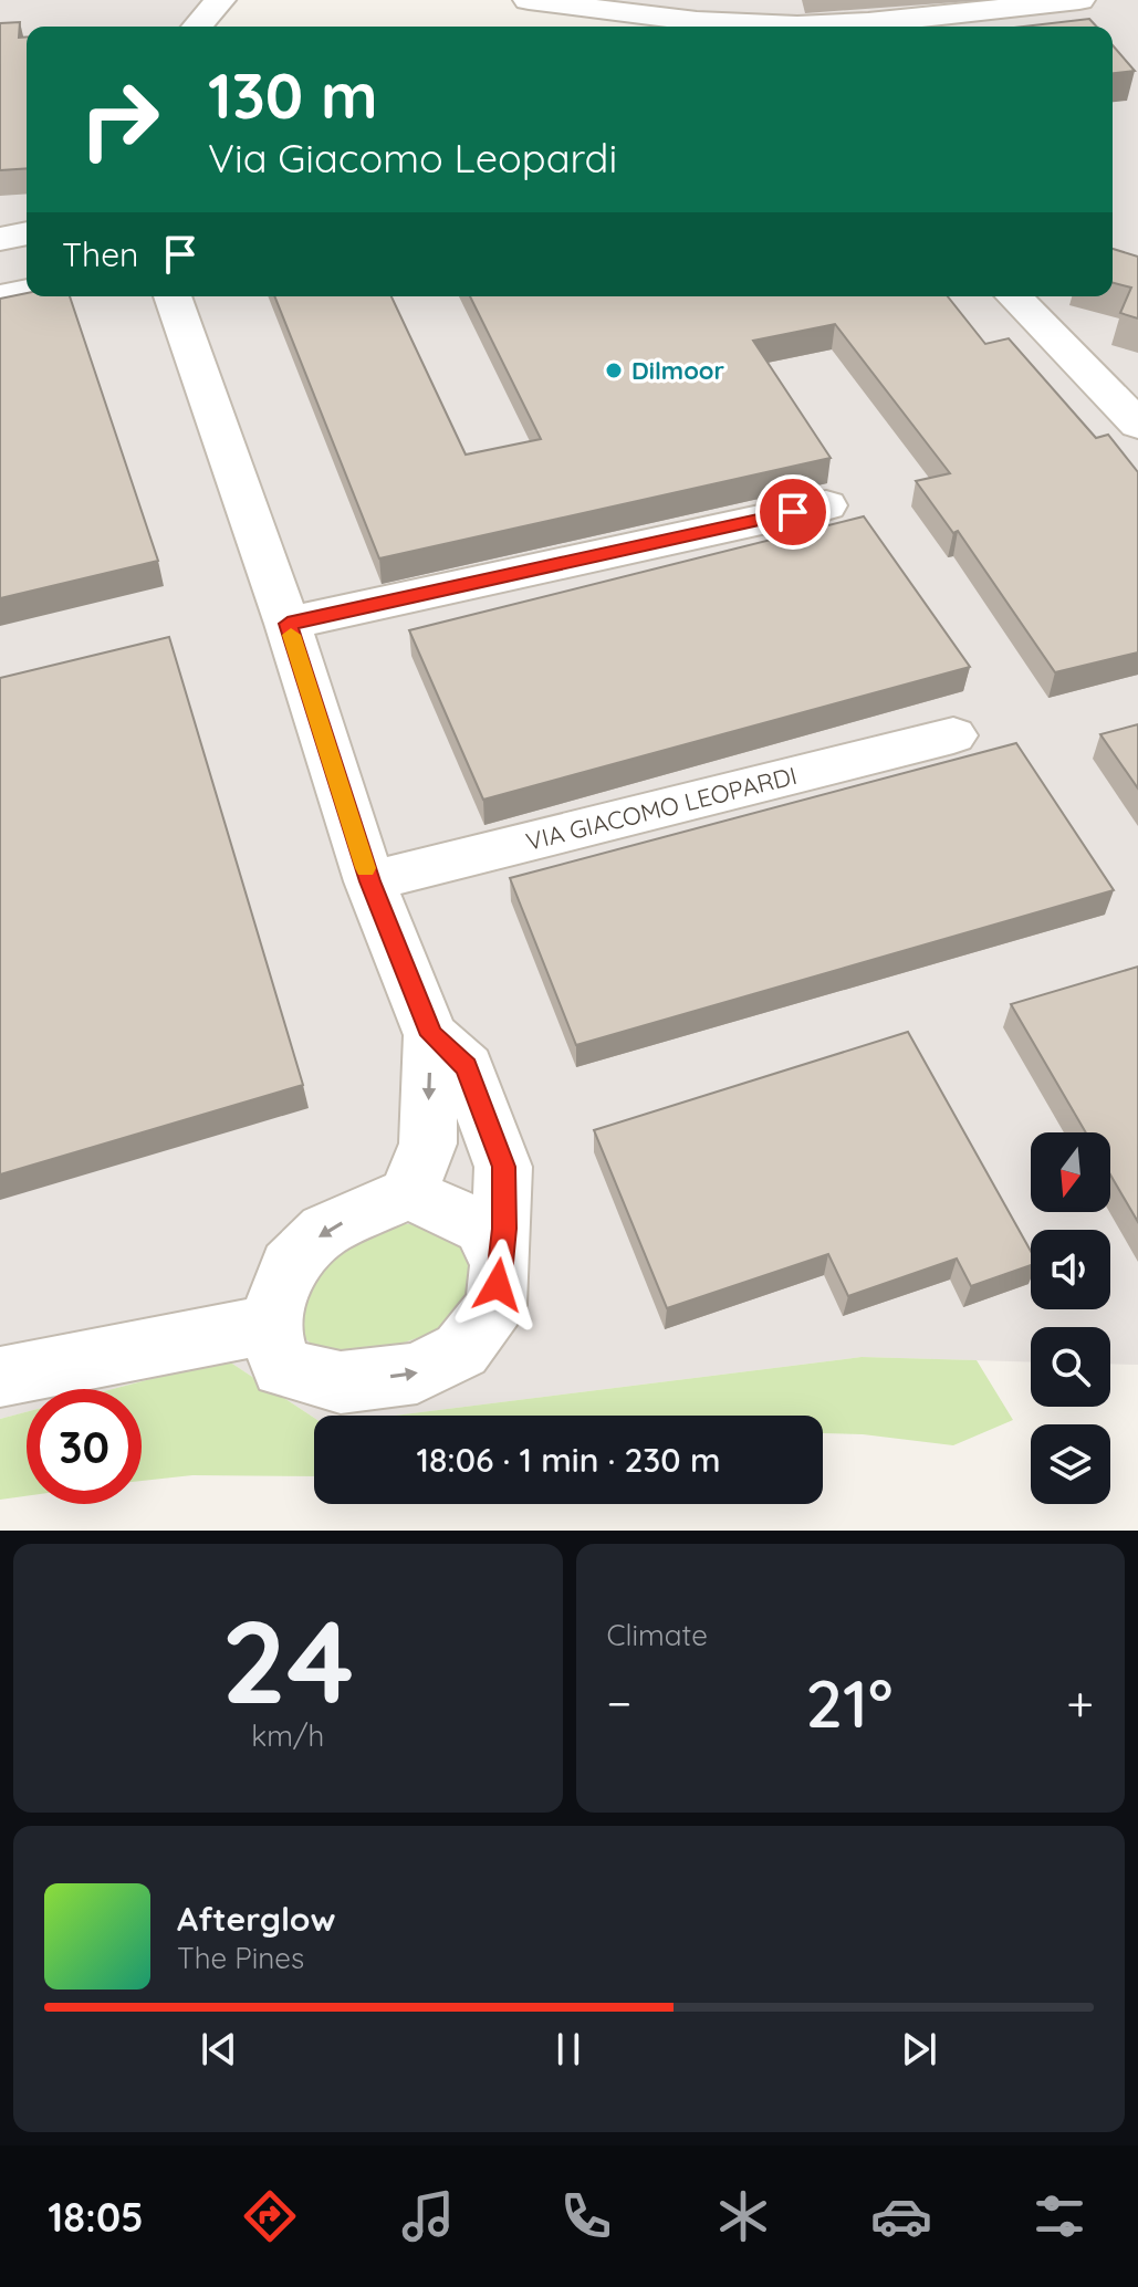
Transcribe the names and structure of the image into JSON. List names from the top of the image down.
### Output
{
  "streets": {
    "street": ["VIA GIACOMO LEOPARDI"]
  },
  "places": ["Dilmoor"],
  "north": "bottom",
  "page": {
    "turn": ["130 m", "Via Giacomo Leopardi"],
    "then": "Then",
    "limit": "30",
    "trip": "18:06 · 1 min · 230 m",
    "tile": [
      ["24", "km/h"],
      "Climate"
    ],
    "heat": ["−", "21°", "+"],
    "song": ["Afterglow", "The Pines"],
    "tabs": "18:05"
  }
}
